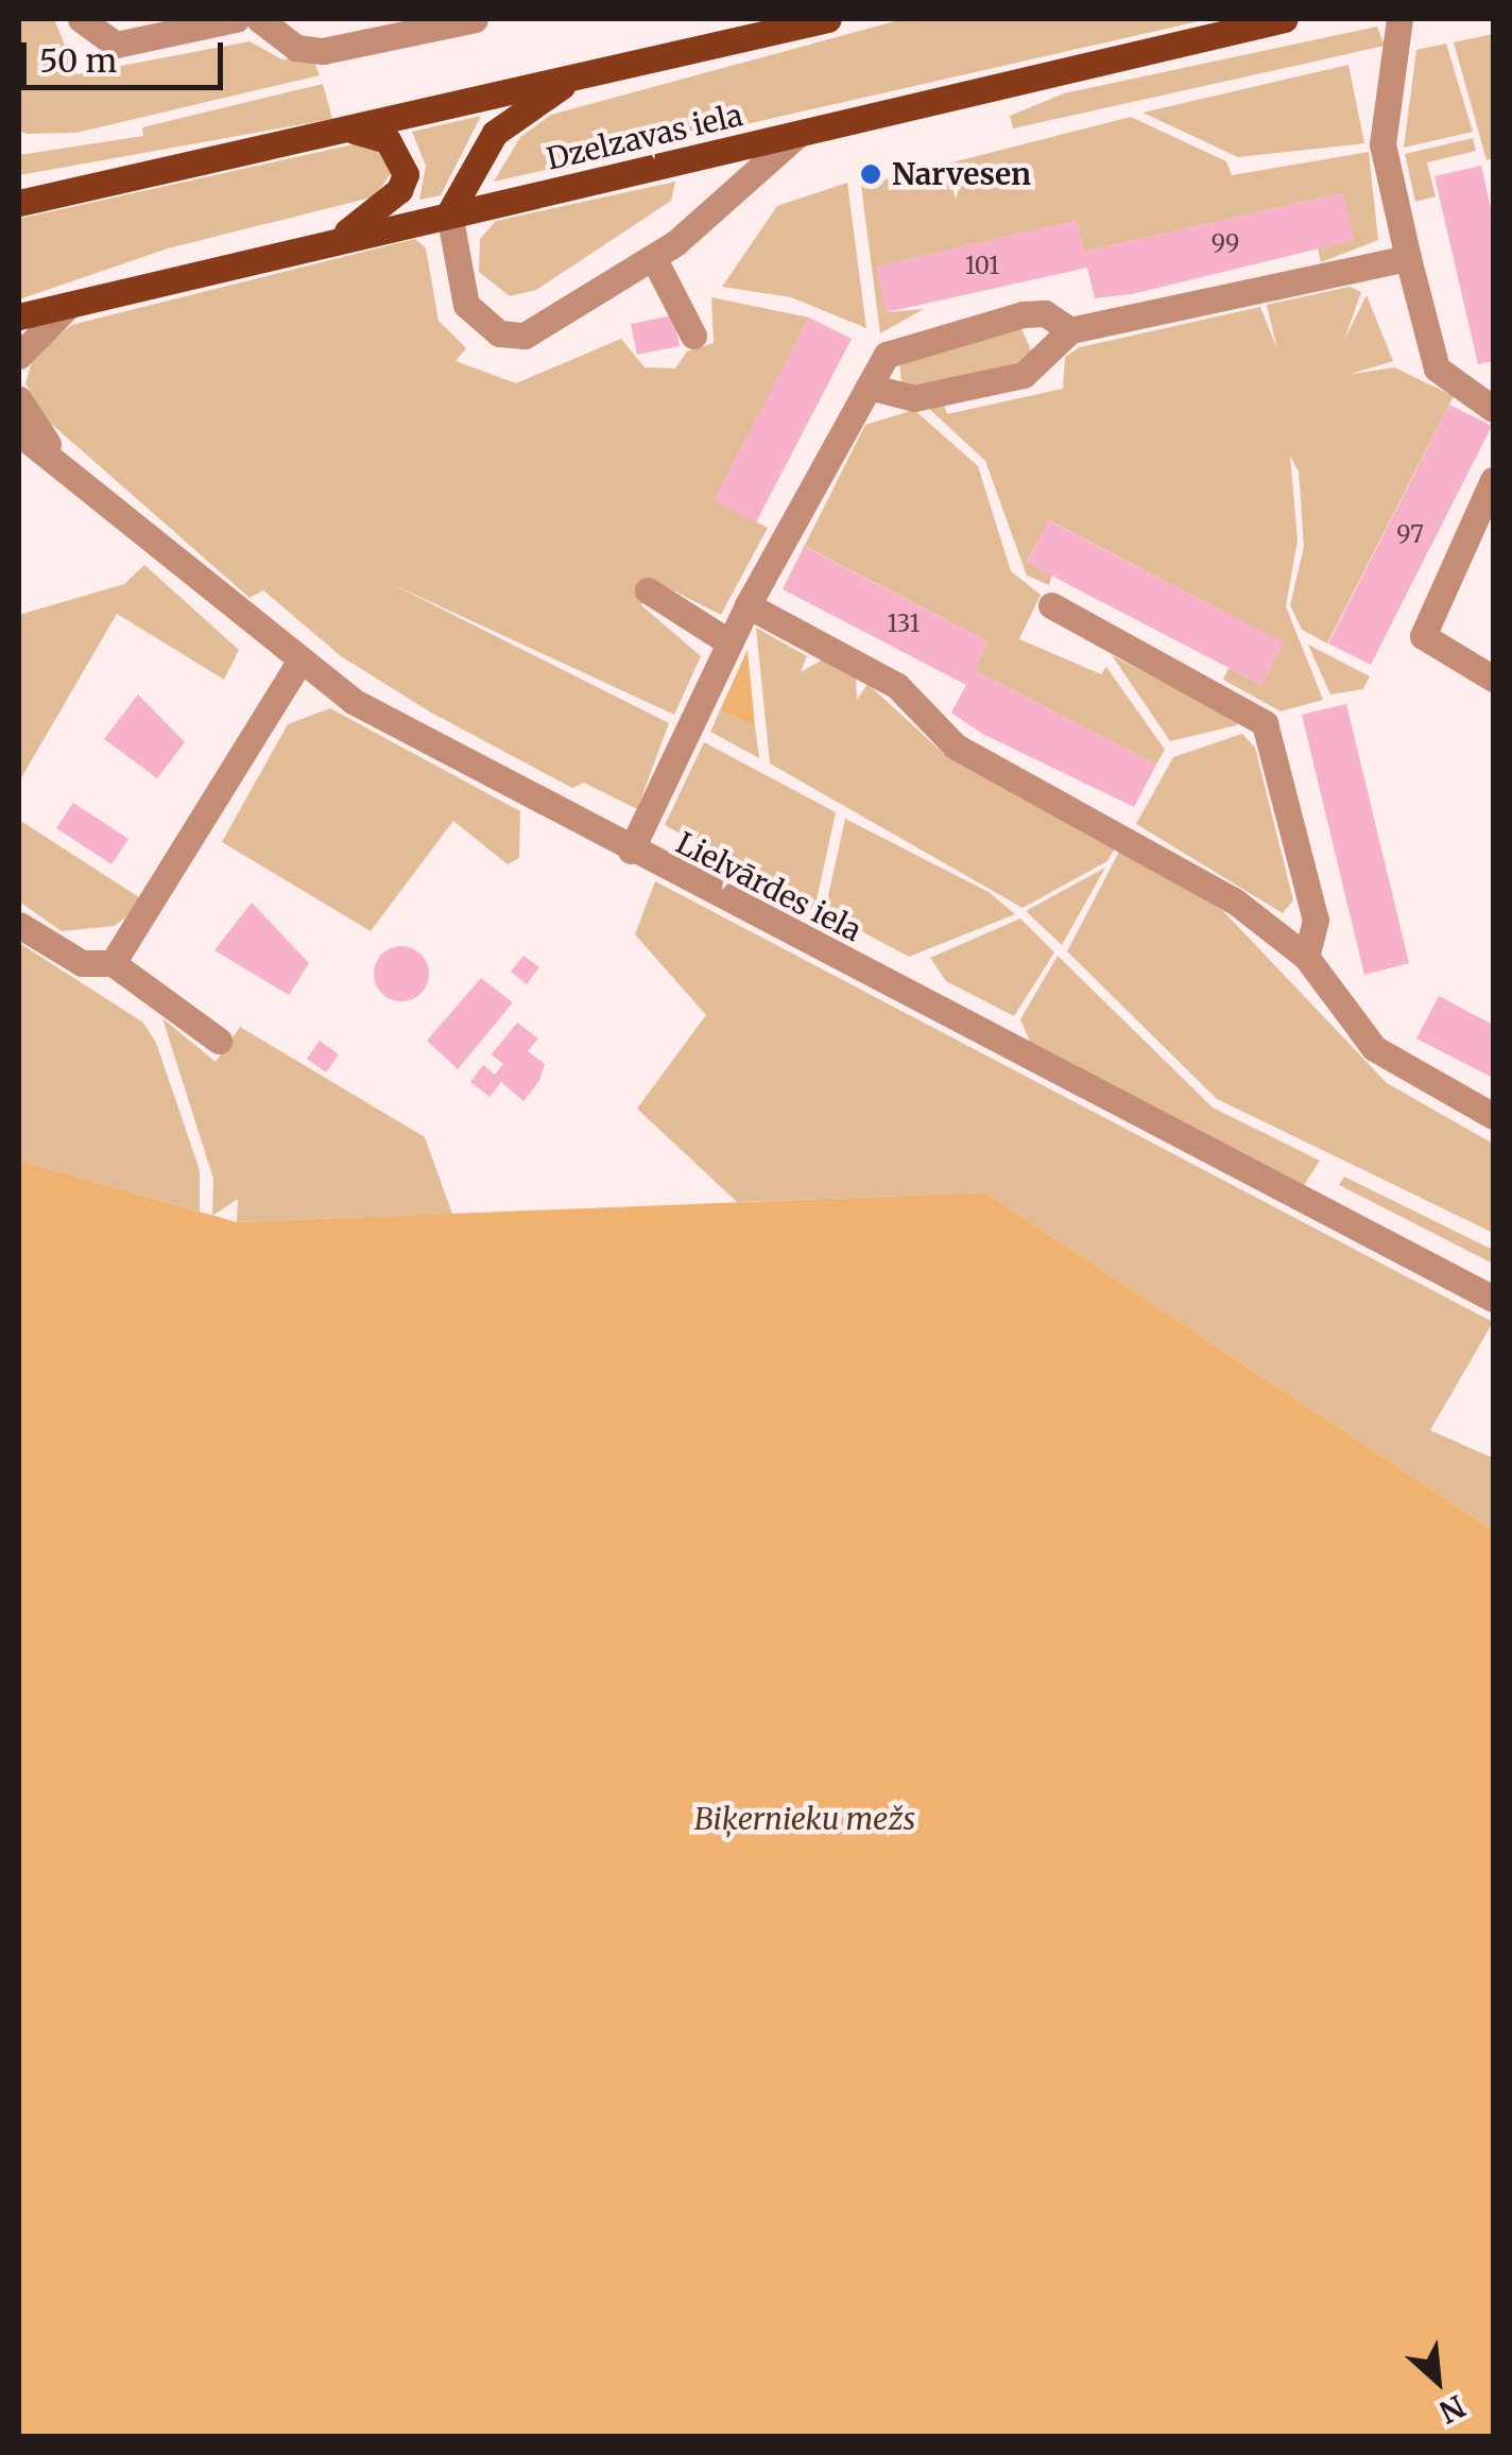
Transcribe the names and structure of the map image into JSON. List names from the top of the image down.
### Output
{
  "streets": {
    "main road": ["Dzelzavas iela"],
    "street": ["Lielvārdes iela"]
  },
  "parks": ["Biķernieku mežs"],
  "places": ["Narvesen"],
  "house_numbers": [
    "99",
    "101",
    "97",
    "131"
  ],
  "scale_bar": "50 m",
  "north": "bottom right"
}
